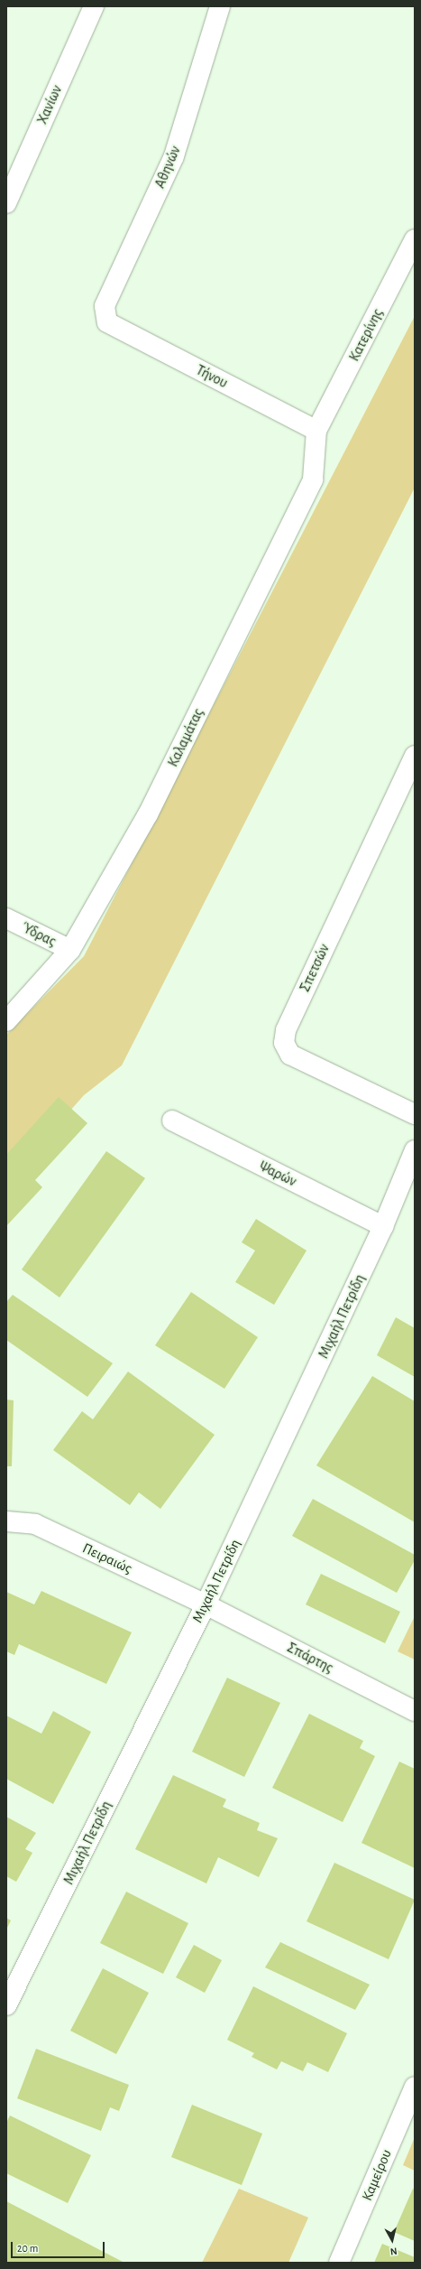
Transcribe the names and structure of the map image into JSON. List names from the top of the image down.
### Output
{
  "streets": {
    "street": [
      "Χανίων",
      "Αθηνών",
      "Κατερίνης",
      "Τήνου",
      "Καλαμάτας",
      "Ύδρας",
      "Σπετσών",
      "Ψαρών",
      "Μιχαήλ Πετρίδη",
      "Πειραιώς",
      "Σπάρτης",
      "Καμείρου"
    ]
  },
  "crossings": [
    ["Αθηνών", "Τήνου"],
    ["Κατερίνης", "Τήνου"],
    ["Κατερίνης", "Καλαμάτας"],
    ["Τήνου", "Καλαμάτας"],
    ["Καλαμάτας", "Ύδρας"],
    ["Ψαρών", "Μιχαήλ Πετρίδη"],
    ["Μιχαήλ Πετρίδη", "Πειραιώς"],
    ["Μιχαήλ Πετρίδη", "Σπάρτης"],
    ["Πειραιώς", "Σπάρτης"]
  ],
  "scale_bar": "20 m",
  "north": "bottom"
}
